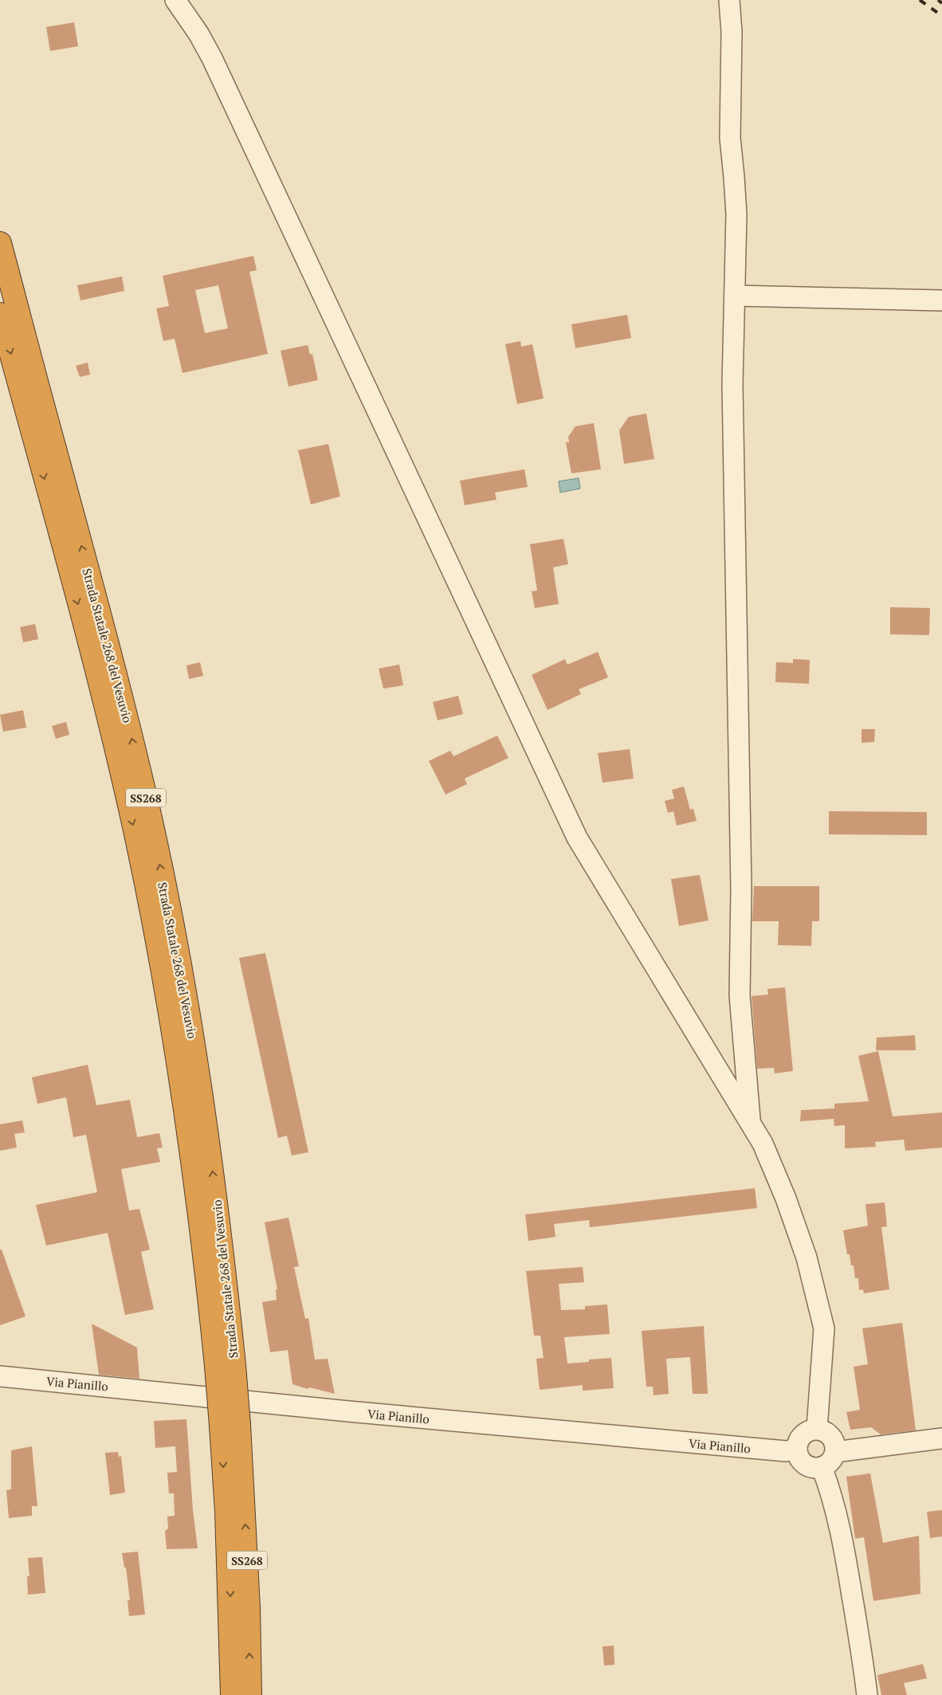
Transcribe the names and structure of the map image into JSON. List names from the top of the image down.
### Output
{
  "streets": {
    "highway": ["Strada Statale 268 del Vesuvio", "SS268"],
    "street": ["Via Pianillo"]
  }
}
